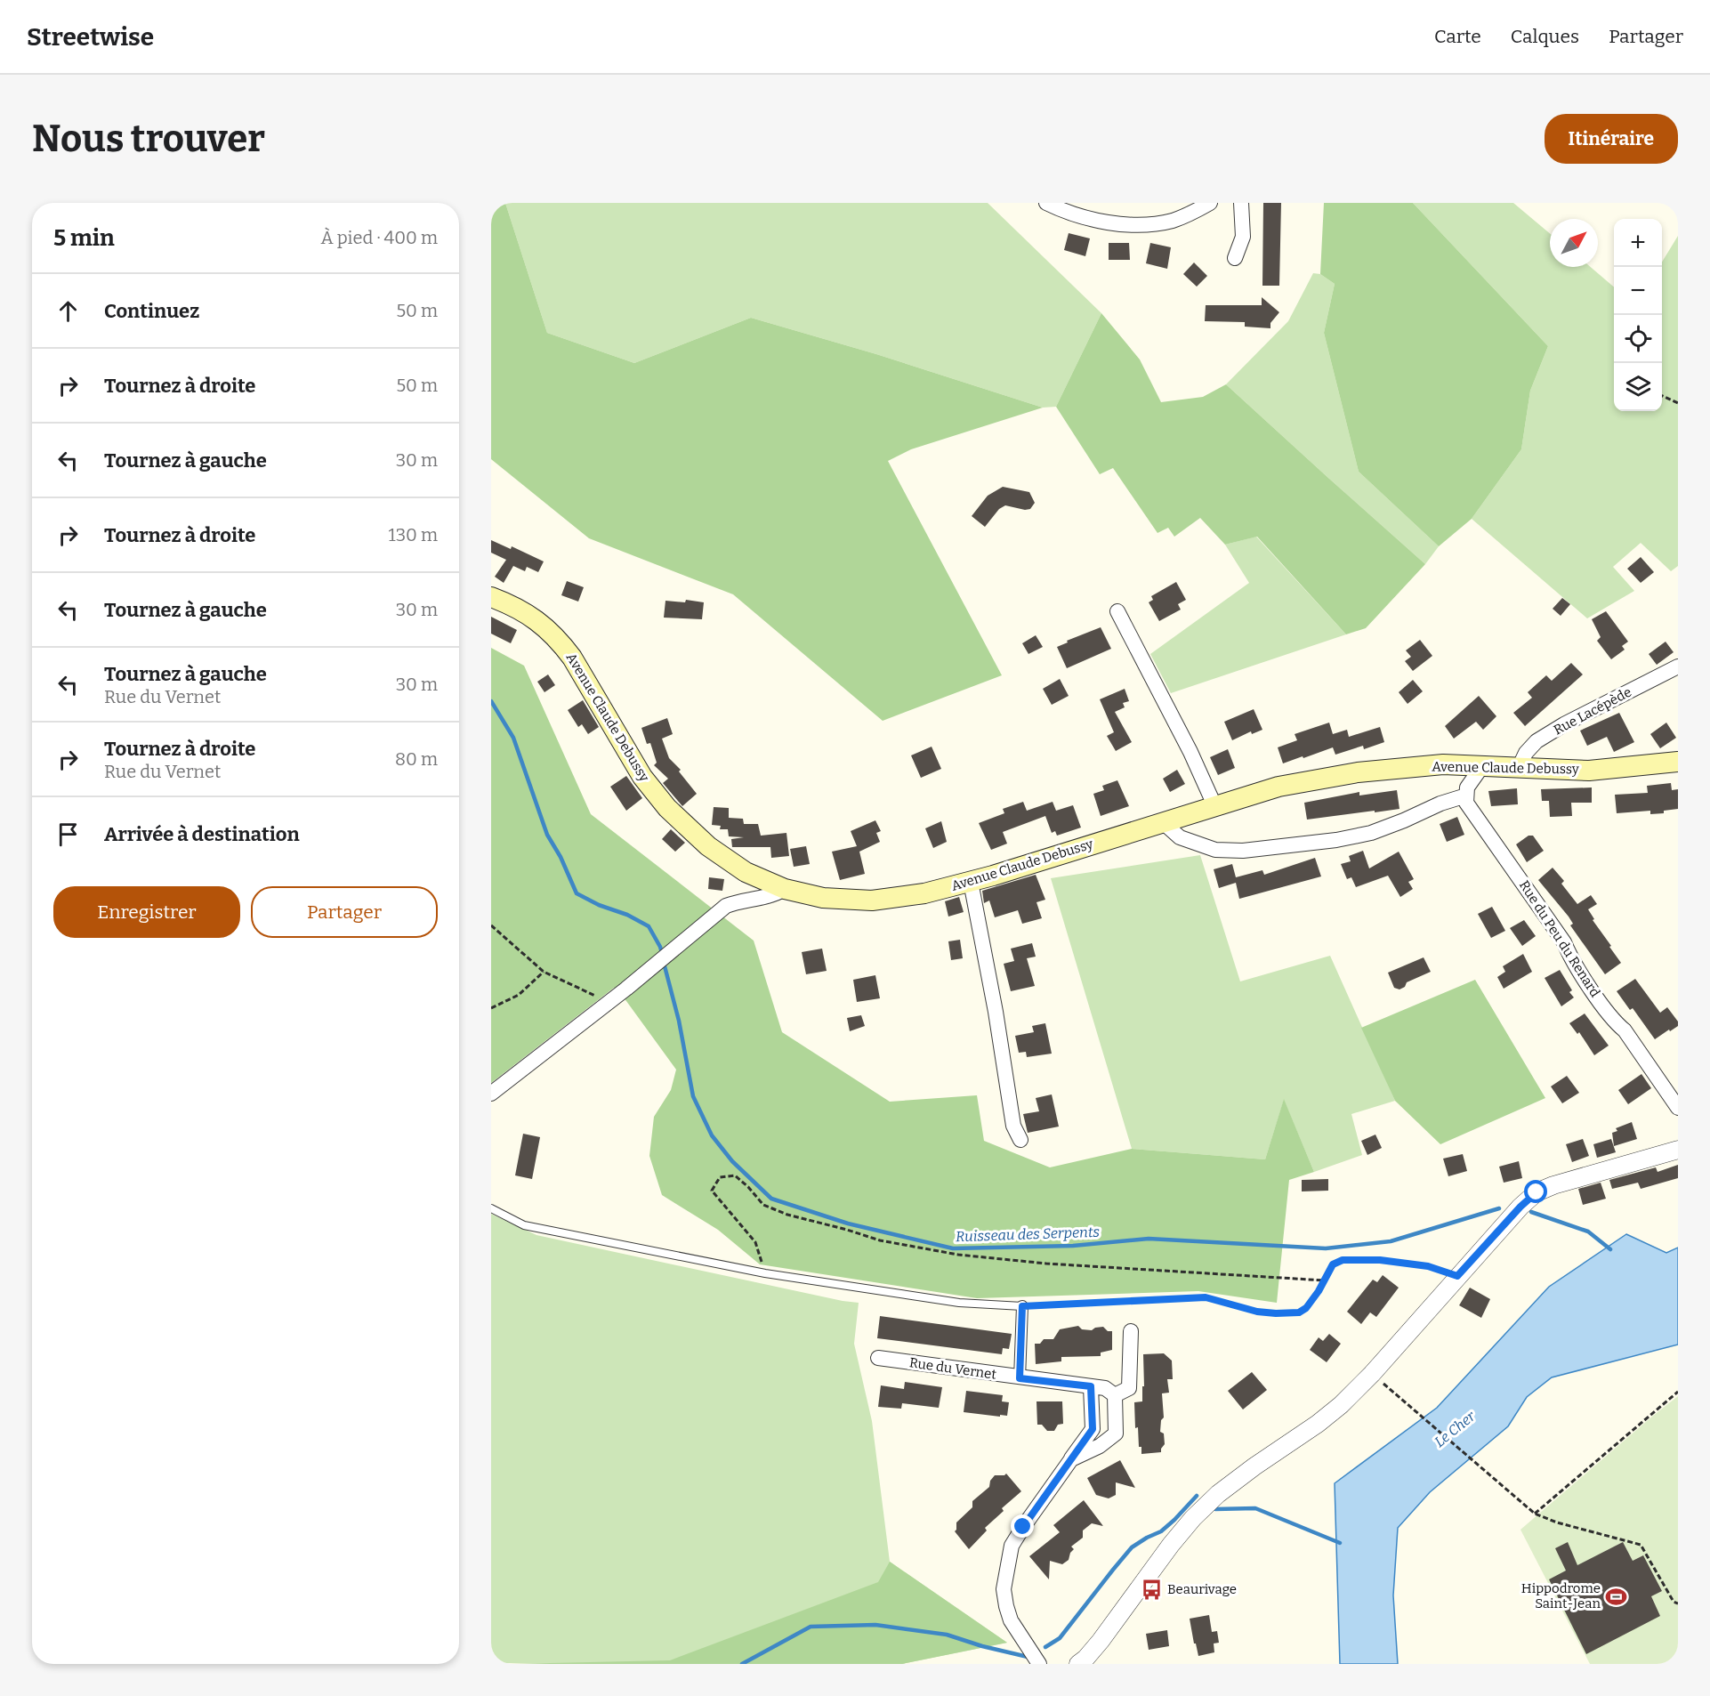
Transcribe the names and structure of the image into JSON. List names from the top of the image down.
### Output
{
  "streets": {
    "main road": ["Avenue Claude Debussy"],
    "street": ["Rue Lacépède", "Rue du Peu du Renard", "Rue du Vernet"]
  },
  "crossings": [
    ["Rue Lacépède", "Avenue Claude Debussy"]
  ],
  "water": ["Ruisseau des Serpents", "Le Cher"],
  "places": {
    "bus stop": ["Beaurivage"],
    "sports": ["Hippodrome Saint-Jean"]
  },
  "north": "top right",
  "page": {
    "header": "Streetwise",
    "nav": ["Carte", "Calques", "Partager"],
    "buttons": [
      "Itinéraire",
      ["Enregistrer", "Partager"]
    ],
    "title": "Nous trouver",
    "heading": ["5 min", "À pied · 400 m"],
    "map_buttons": ["+", "−"],
    "list": [
      ["Continuez", "50 m"],
      ["Tournez à droite", "50 m"],
      ["Tournez à gauche", "30 m"],
      ["Tournez à droite", "130 m"],
      ["Tournez à gauche", "30 m"],
      ["Tournez à gauche", "Rue du Vernet", "30 m"],
      ["Tournez à droite", "Rue du Vernet", "80 m"],
      "Arrivée à destination"
    ]
  }
}
